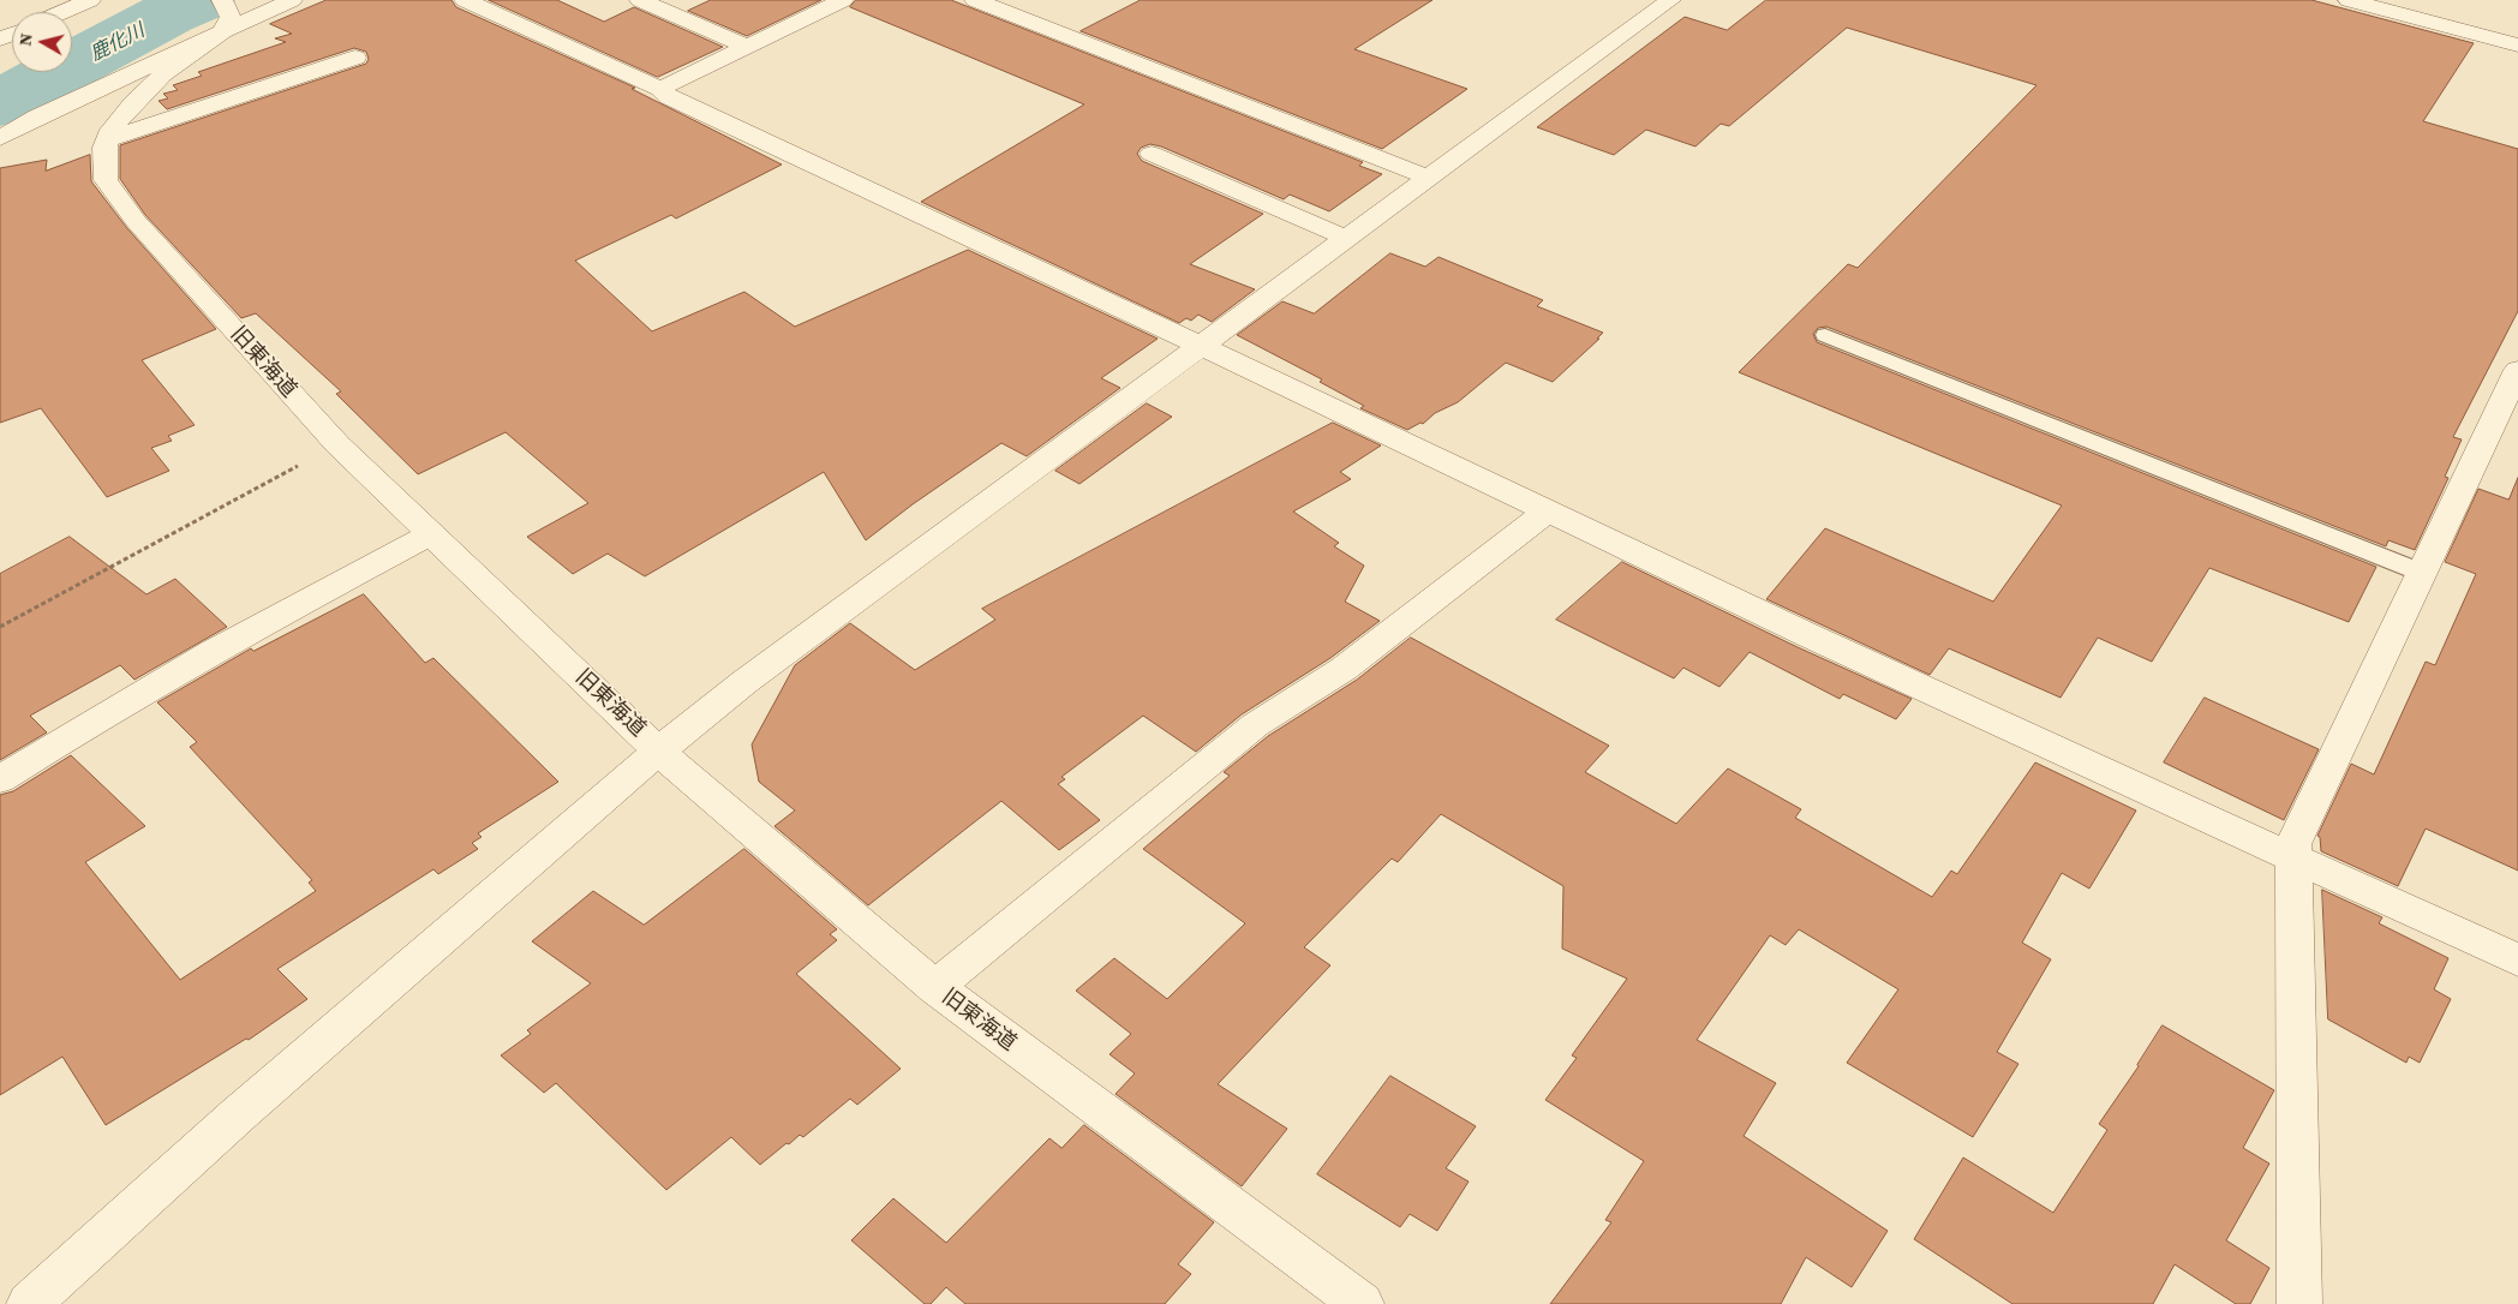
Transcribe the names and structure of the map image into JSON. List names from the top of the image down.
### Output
{
  "streets": {
    "street": ["旧東海道"]
  },
  "water": ["鹿化川"],
  "north": "left"
}
